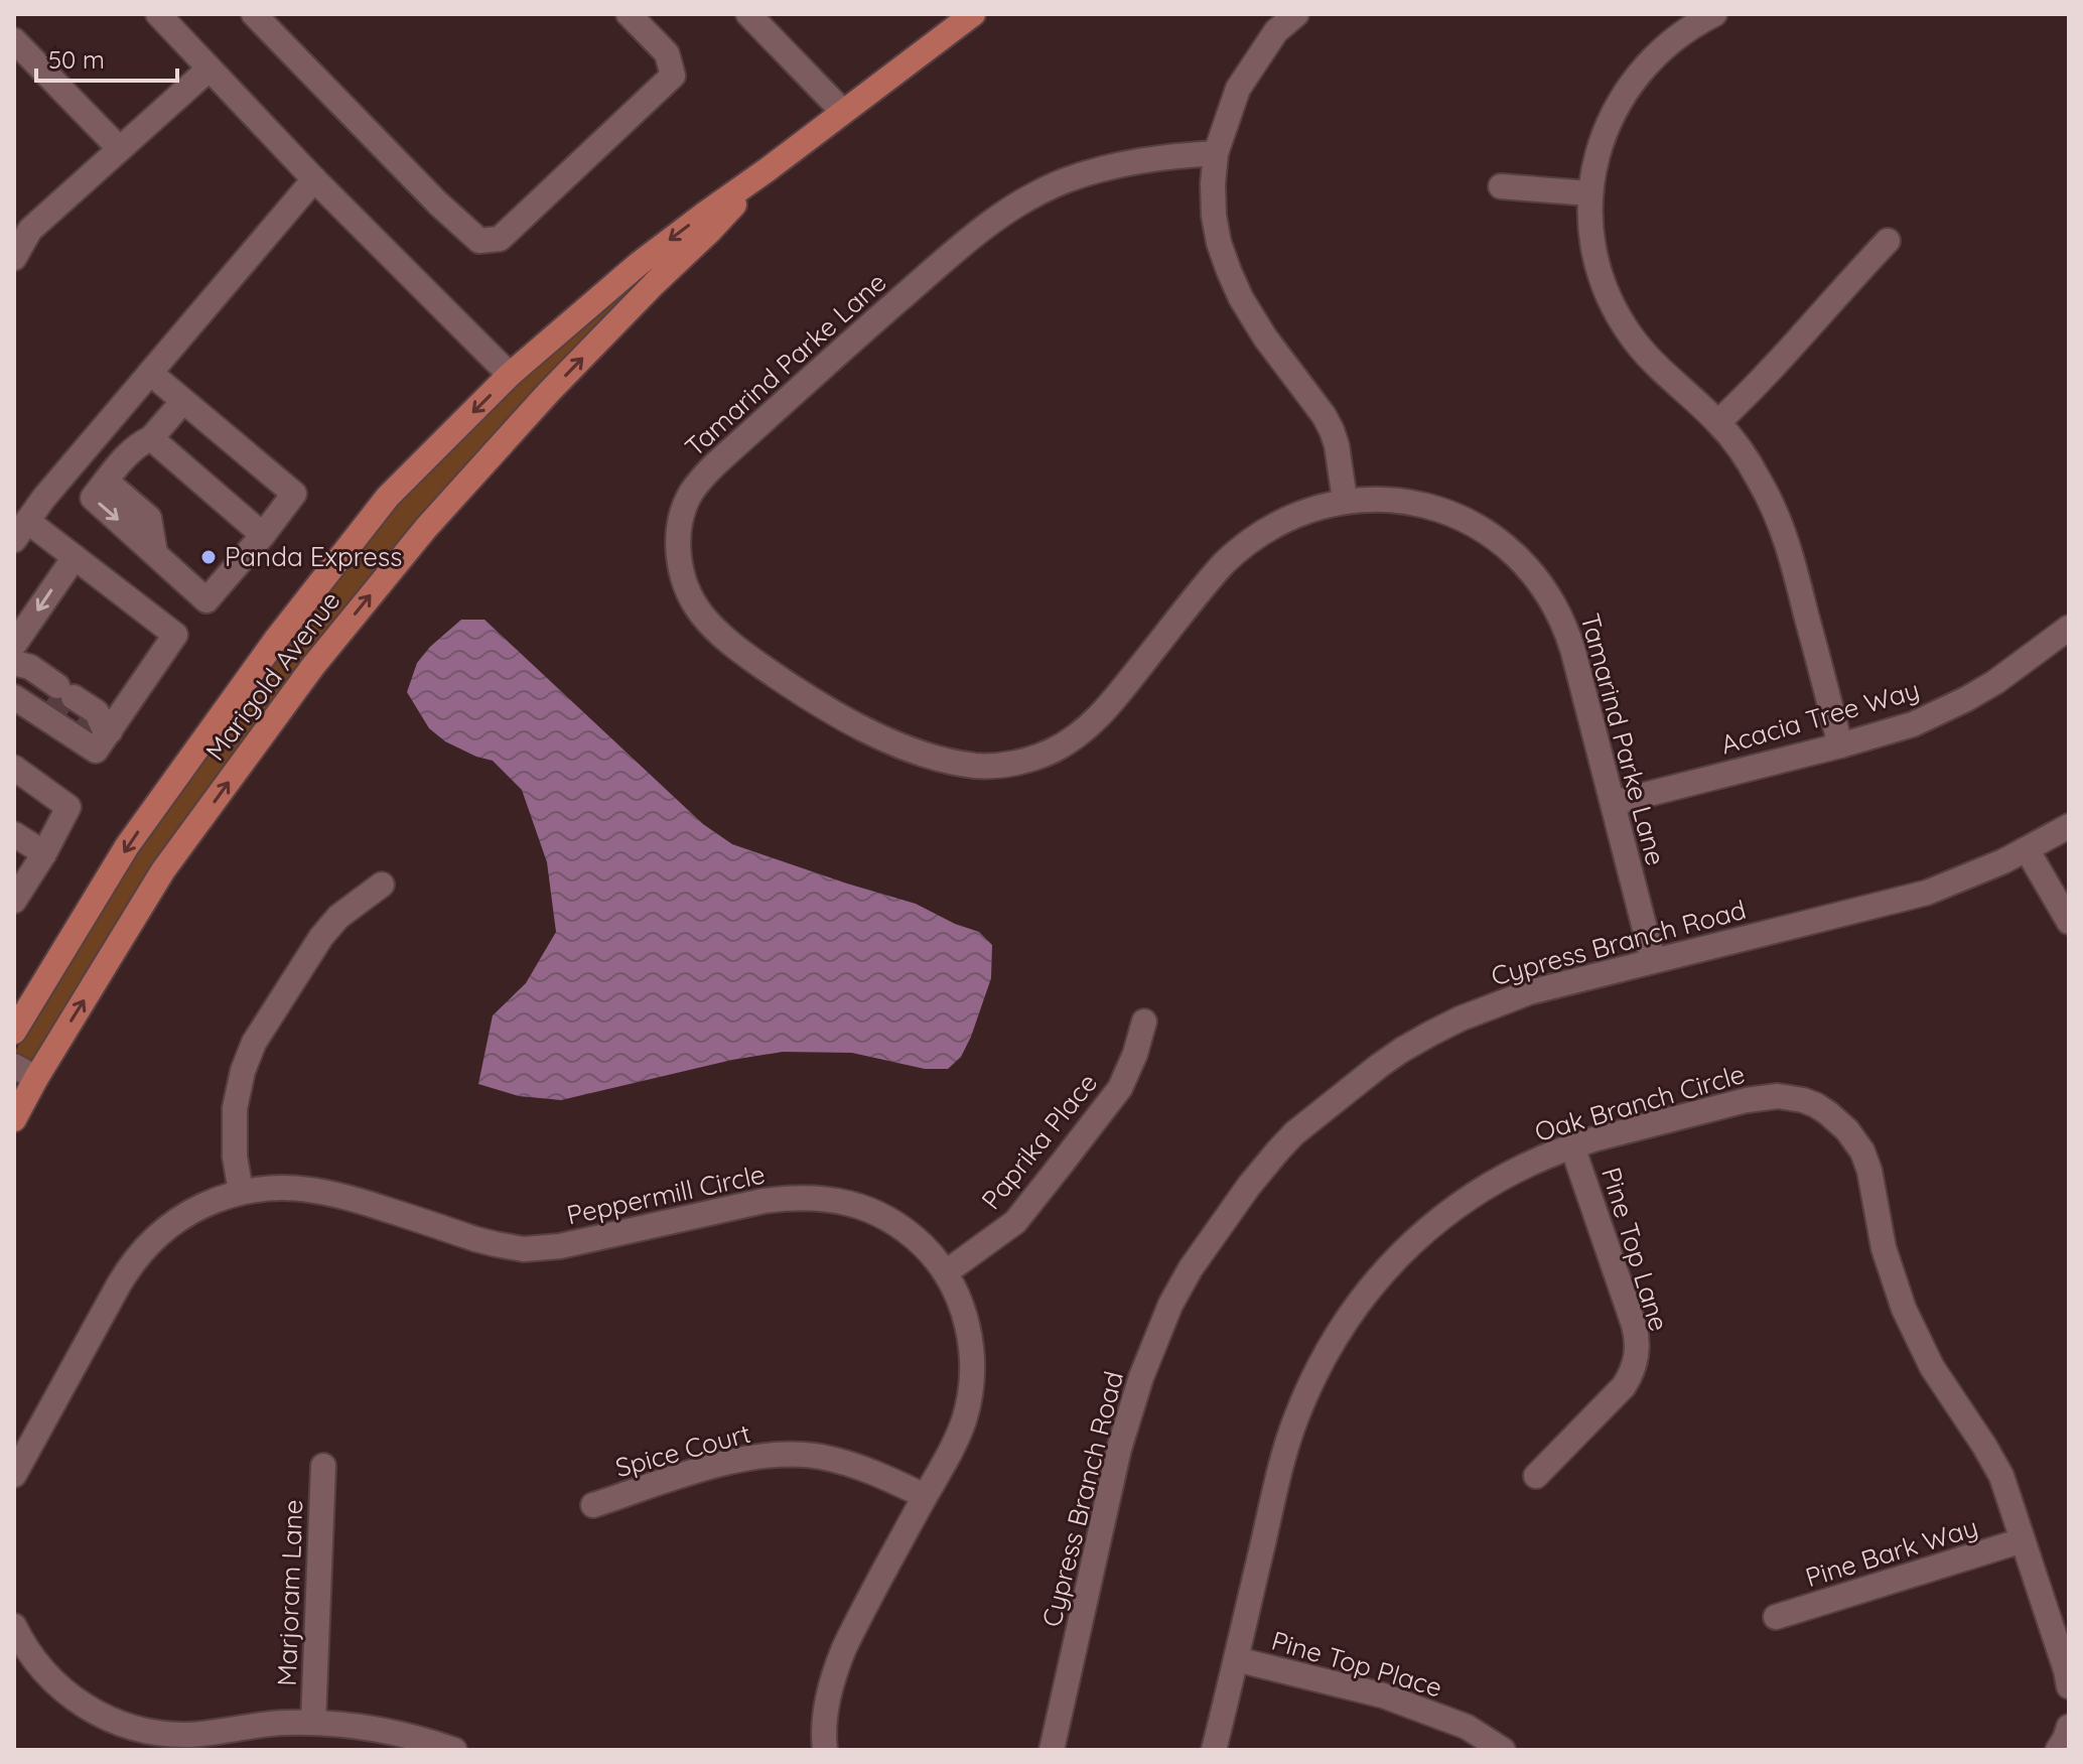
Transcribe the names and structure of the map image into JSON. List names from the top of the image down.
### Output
{
  "streets": {
    "main road": ["Marigold Avenue"],
    "street": [
      "Tamarind Parke Lane",
      "Acacia Tree Way",
      "Cypress Branch Road",
      "Oak Branch Circle",
      "Paprika Place",
      "Peppermill Circle",
      "Pine Top Lane",
      "Spice Court",
      "Pine Bark Way",
      "Marjoram Lane",
      "Pine Top Place"
    ]
  },
  "crossings": [
    ["Tamarind Parke Lane", "Acacia Tree Way"],
    ["Tamarind Parke Lane", "Cypress Branch Road"],
    ["Oak Branch Circle", "Pine Top Lane"],
    ["Oak Branch Circle", "Pine Bark Way"],
    ["Oak Branch Circle", "Pine Top Place"],
    ["Paprika Place", "Peppermill Circle"],
    ["Peppermill Circle", "Spice Court"]
  ],
  "places": ["Panda Express"],
  "scale_bar": "50 m"
}
